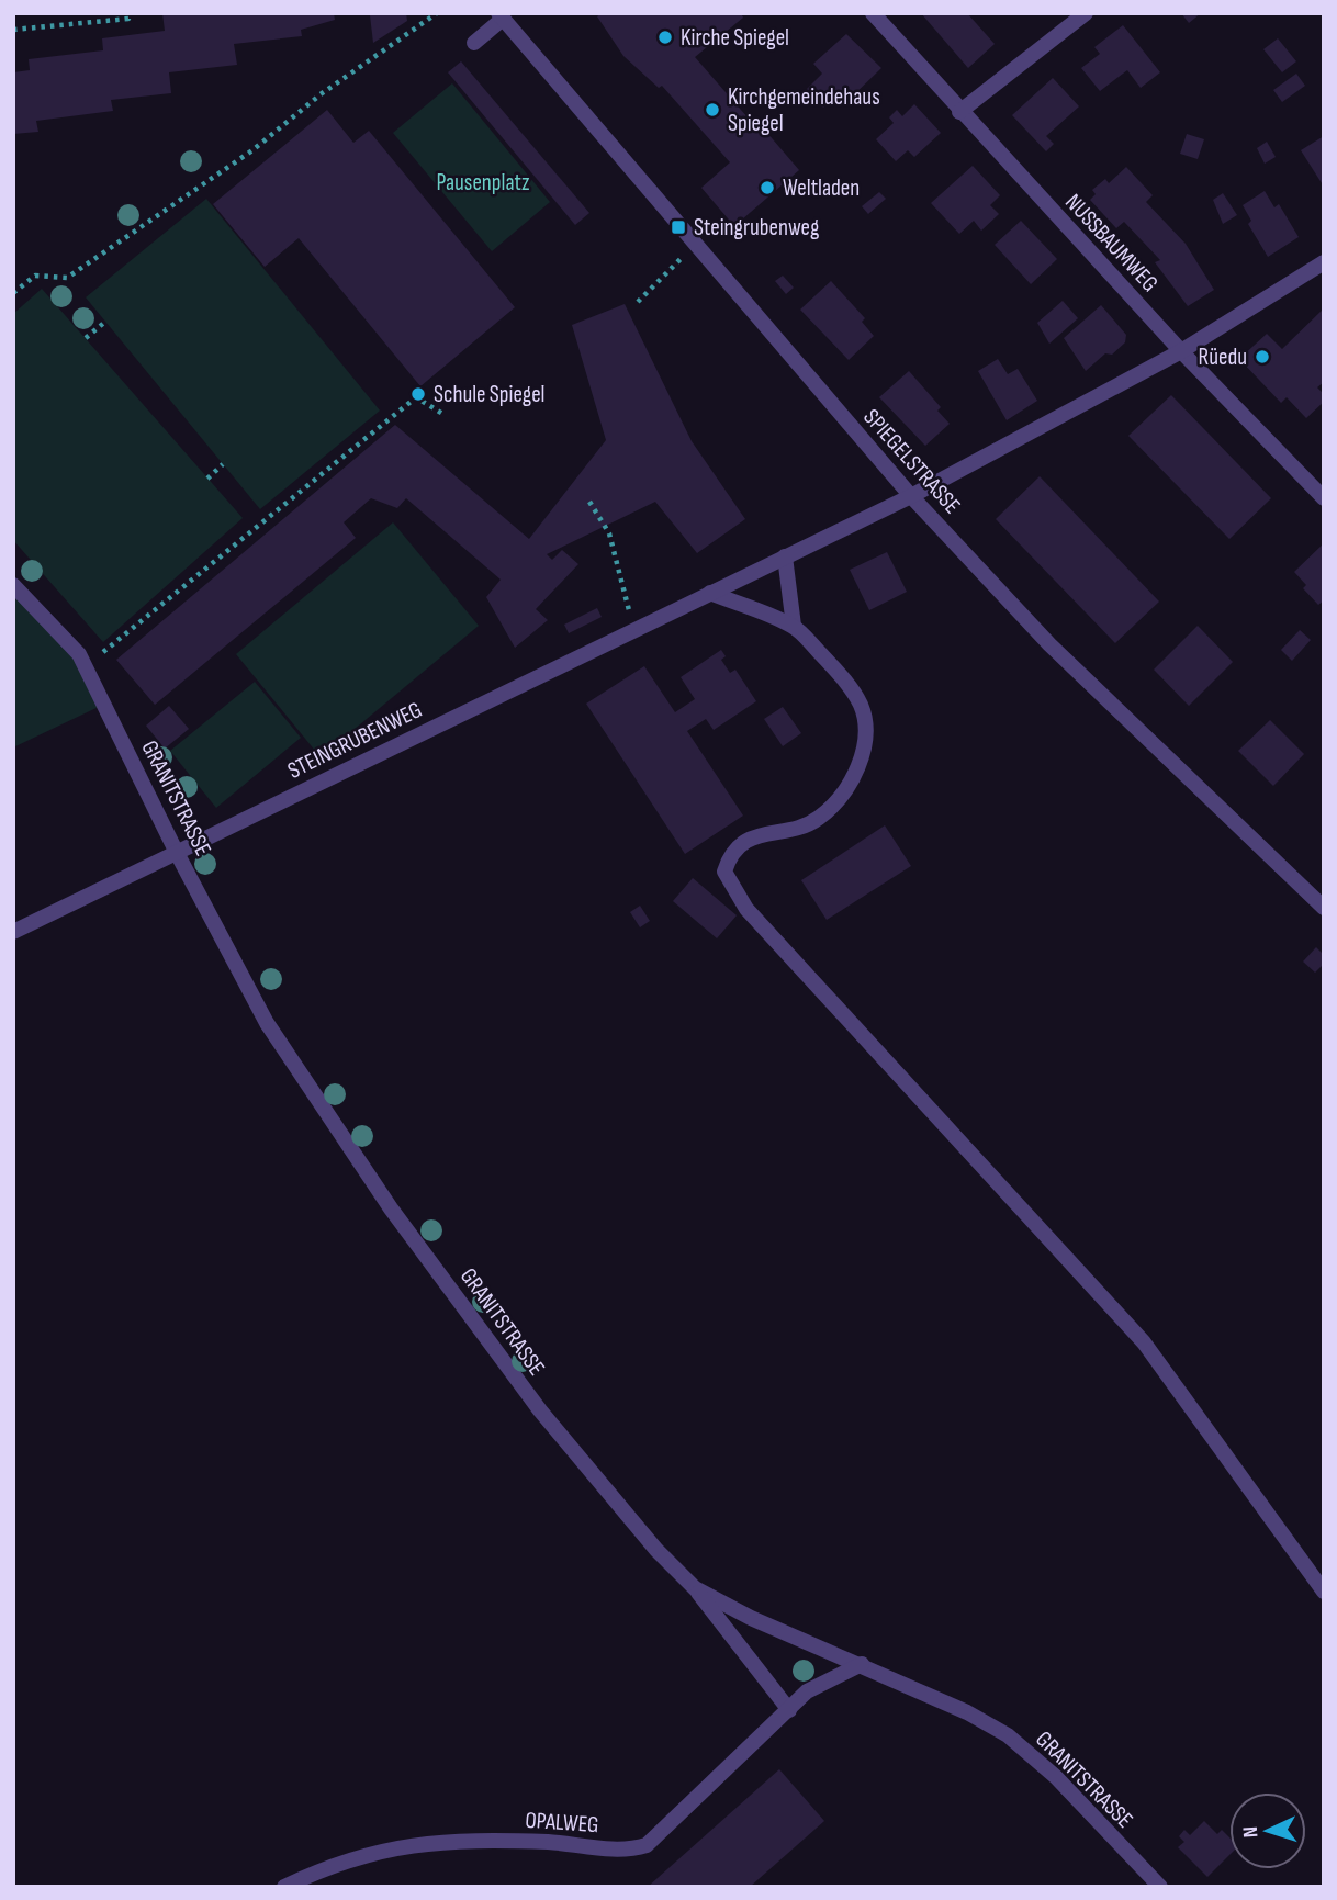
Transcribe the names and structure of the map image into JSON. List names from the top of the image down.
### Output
{
  "streets": {
    "street": [
      "NUSSBAUMWEG",
      "SPIEGELSTRASSE",
      "STEINGRUBENWEG",
      "GRANITSTRASSE",
      "OPALWEG"
    ]
  },
  "crossings": [
    ["NUSSBAUMWEG", "STEINGRUBENWEG"],
    ["SPIEGELSTRASSE", "STEINGRUBENWEG"],
    ["STEINGRUBENWEG", "GRANITSTRASSE"],
    ["GRANITSTRASSE", "OPALWEG"]
  ],
  "parks": ["Pausenplatz"],
  "places": {
    "other": [
      "Kirche Spiegel",
      "Kirchgemeindehaus Spiegel",
      "Weltladen",
      "Rüedu",
      "Schule Spiegel"
    ],
    "transit": ["Steingrubenweg"]
  },
  "north": "left"
}
